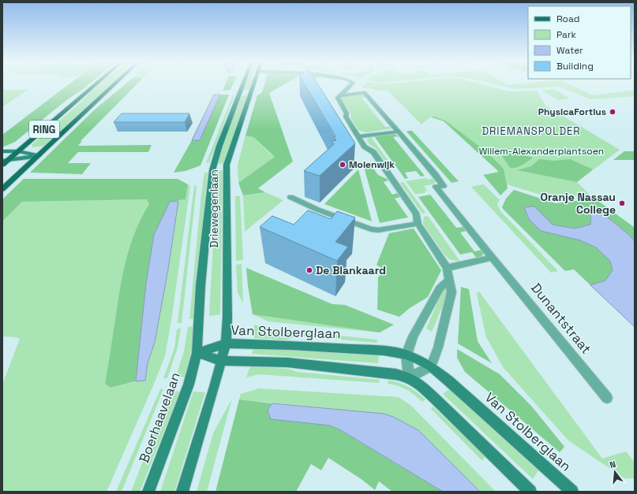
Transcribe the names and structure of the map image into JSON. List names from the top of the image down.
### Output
{
  "streets": {
    "main road": ["RING"],
    "street": [
      "Driewegenlaan",
      "Dunantstraat",
      "Van Stolberglaan",
      "Boerhaavelaan"
    ]
  },
  "crossings": [
    ["Driewegenlaan", "Van Stolberglaan"],
    ["Driewegenlaan", "Boerhaavelaan"],
    ["Van Stolberglaan", "Boerhaavelaan"]
  ],
  "districts": ["DRIEMANSPOLDER"],
  "parks": ["Willem-Alexanderplantsoen"],
  "places": [
    "PhysicaFortius",
    "Molenwijk",
    "Oranje Nassau College",
    "De Blankaard"
  ],
  "legend": [
    "Road",
    "Park",
    "Water",
    "Building"
  ],
  "north": "top"
}
